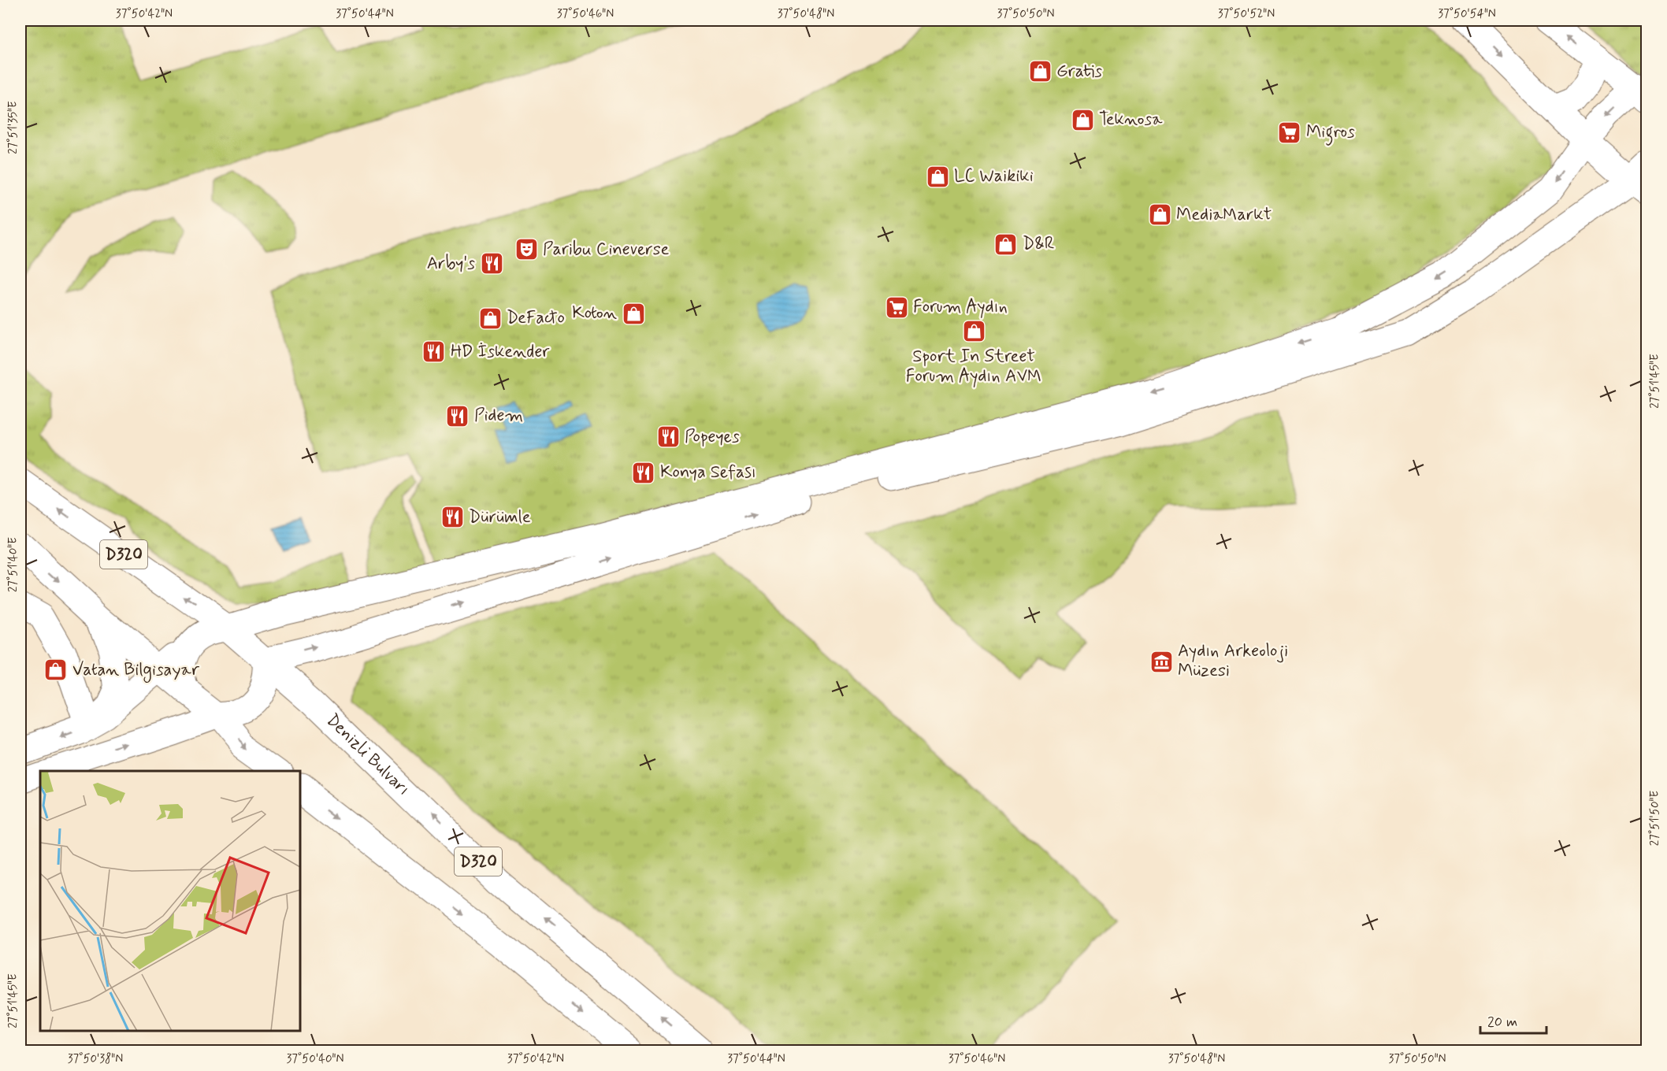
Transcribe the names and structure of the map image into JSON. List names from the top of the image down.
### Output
{
  "streets": {
    "main road": ["D320", "Denizli Bulvarı"]
  },
  "places": {
    "shop": [
      "Gratis",
      "Teknosa",
      "LC Waikiki",
      "MediaMarkt",
      "D&R",
      "Koton",
      "DeFacto",
      "Sport In Street Forum Aydın AVM",
      "Vatan Bilgisayar"
    ],
    "supermarket": ["Migros", "Forum Aydın"],
    "theatre": ["Paribu Cineverse"],
    "restaurant": [
      "Arby's",
      "HD İskender",
      "Pidem",
      "Popeyes",
      "Konya Sefası",
      "Dürümle"
    ],
    "museum": ["Aydın Arkeoloji Müzesi"]
  },
  "scale_bar": "20 m",
  "coordinates": [
    "37°50'42\"N",
    "37°50'44\"N",
    "37°50'46\"N",
    "37°50'48\"N",
    "37°50'50\"N",
    "37°50'52\"N",
    "37°50'54\"N",
    "27°51'35\"E",
    "27°51'45\"E",
    "27°51'40\"E",
    "27°51'50\"E",
    "37°50'38\"N",
    "37°50'40\"N"
  ]
}
